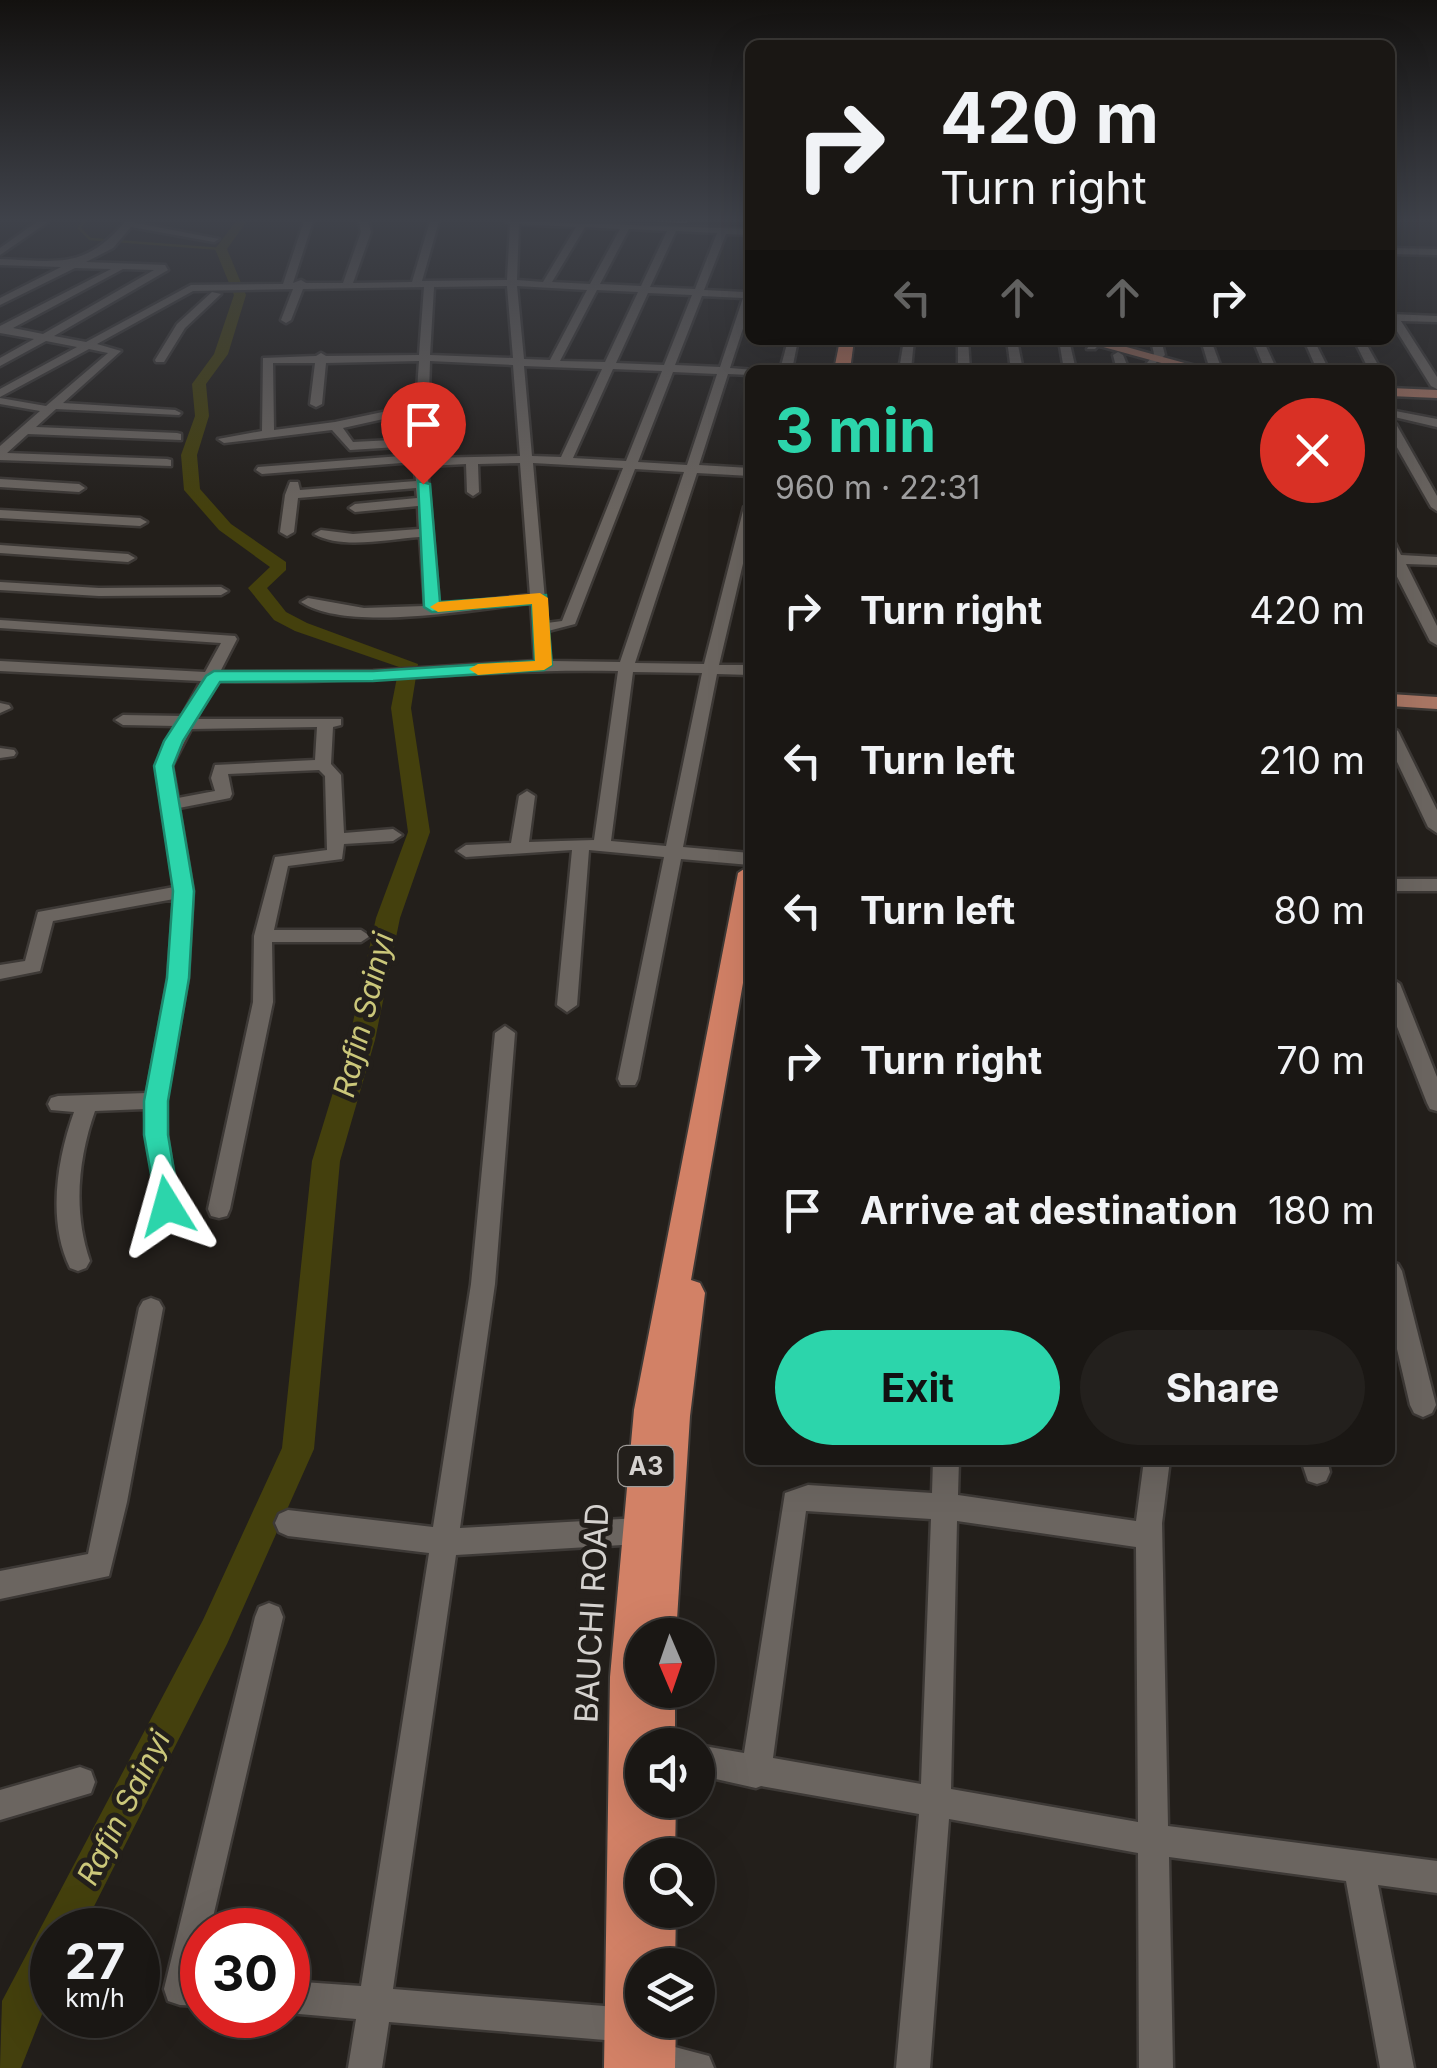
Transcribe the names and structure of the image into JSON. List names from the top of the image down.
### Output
{
  "streets": {
    "highway": ["A3", "BAUCHI ROAD"]
  },
  "water": ["Rafin Sainyi"],
  "north": "bottom",
  "page": {
    "turn": ["420 m", "Turn right"],
    "heading": ["3 min", "960 m · 22:31"],
    "list": [
      {
        "name": "Turn right",
        "value": "420 m"
      },
      {
        "name": "Turn left",
        "value": "210 m"
      },
      {
        "name": "Turn left",
        "value": "80 m"
      },
      {
        "name": "Turn right",
        "value": "70 m"
      },
      {
        "name": "Arrive at destination",
        "value": "180 m"
      }
    ],
    "buttons": ["Exit", "Share"],
    "speed": "27 km/h",
    "limit": "30"
  }
}
